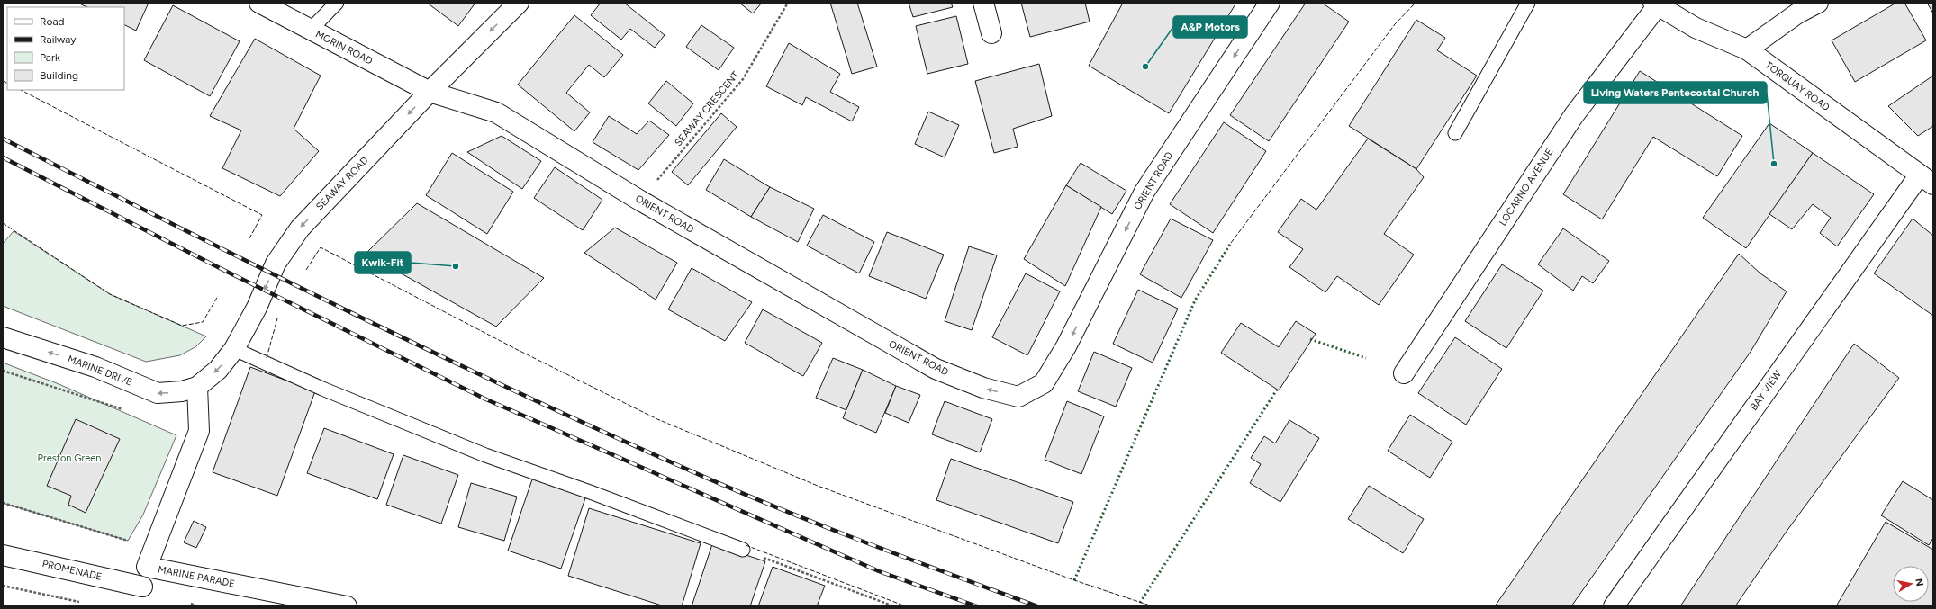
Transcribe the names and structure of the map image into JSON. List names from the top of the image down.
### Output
{
  "streets": {
    "street": [
      "MORIN ROAD",
      "TORQUAY ROAD",
      "ORIENT ROAD",
      "SEAWAY ROAD",
      "LOCARNO AVENUE",
      "MARINE DRIVE",
      "BAY VIEW",
      "PROMENADE",
      "MARINE PARADE"
    ],
    "path": ["SEAWAY CRESCENT"]
  },
  "crossings": [
    ["MORIN ROAD", "ORIENT ROAD"],
    ["MORIN ROAD", "SEAWAY ROAD"],
    ["TORQUAY ROAD", "LOCARNO AVENUE"],
    ["TORQUAY ROAD", "BAY VIEW"],
    ["SEAWAY CRESCENT", "ORIENT ROAD"],
    ["ORIENT ROAD", "SEAWAY ROAD"],
    ["SEAWAY ROAD", "MARINE DRIVE"],
    ["SEAWAY ROAD", "MARINE PARADE"],
    ["MARINE DRIVE", "MARINE PARADE"]
  ],
  "one_way": ["SEAWAY ROAD", "MARINE DRIVE"],
  "parks": ["Preston Green"],
  "places": ["A&P Motors", "Living Waters Pentecostal Church", "Kwik-Fit"],
  "legend": [
    "Road",
    "Railway",
    "Park",
    "Building"
  ],
  "north": "right"
}
